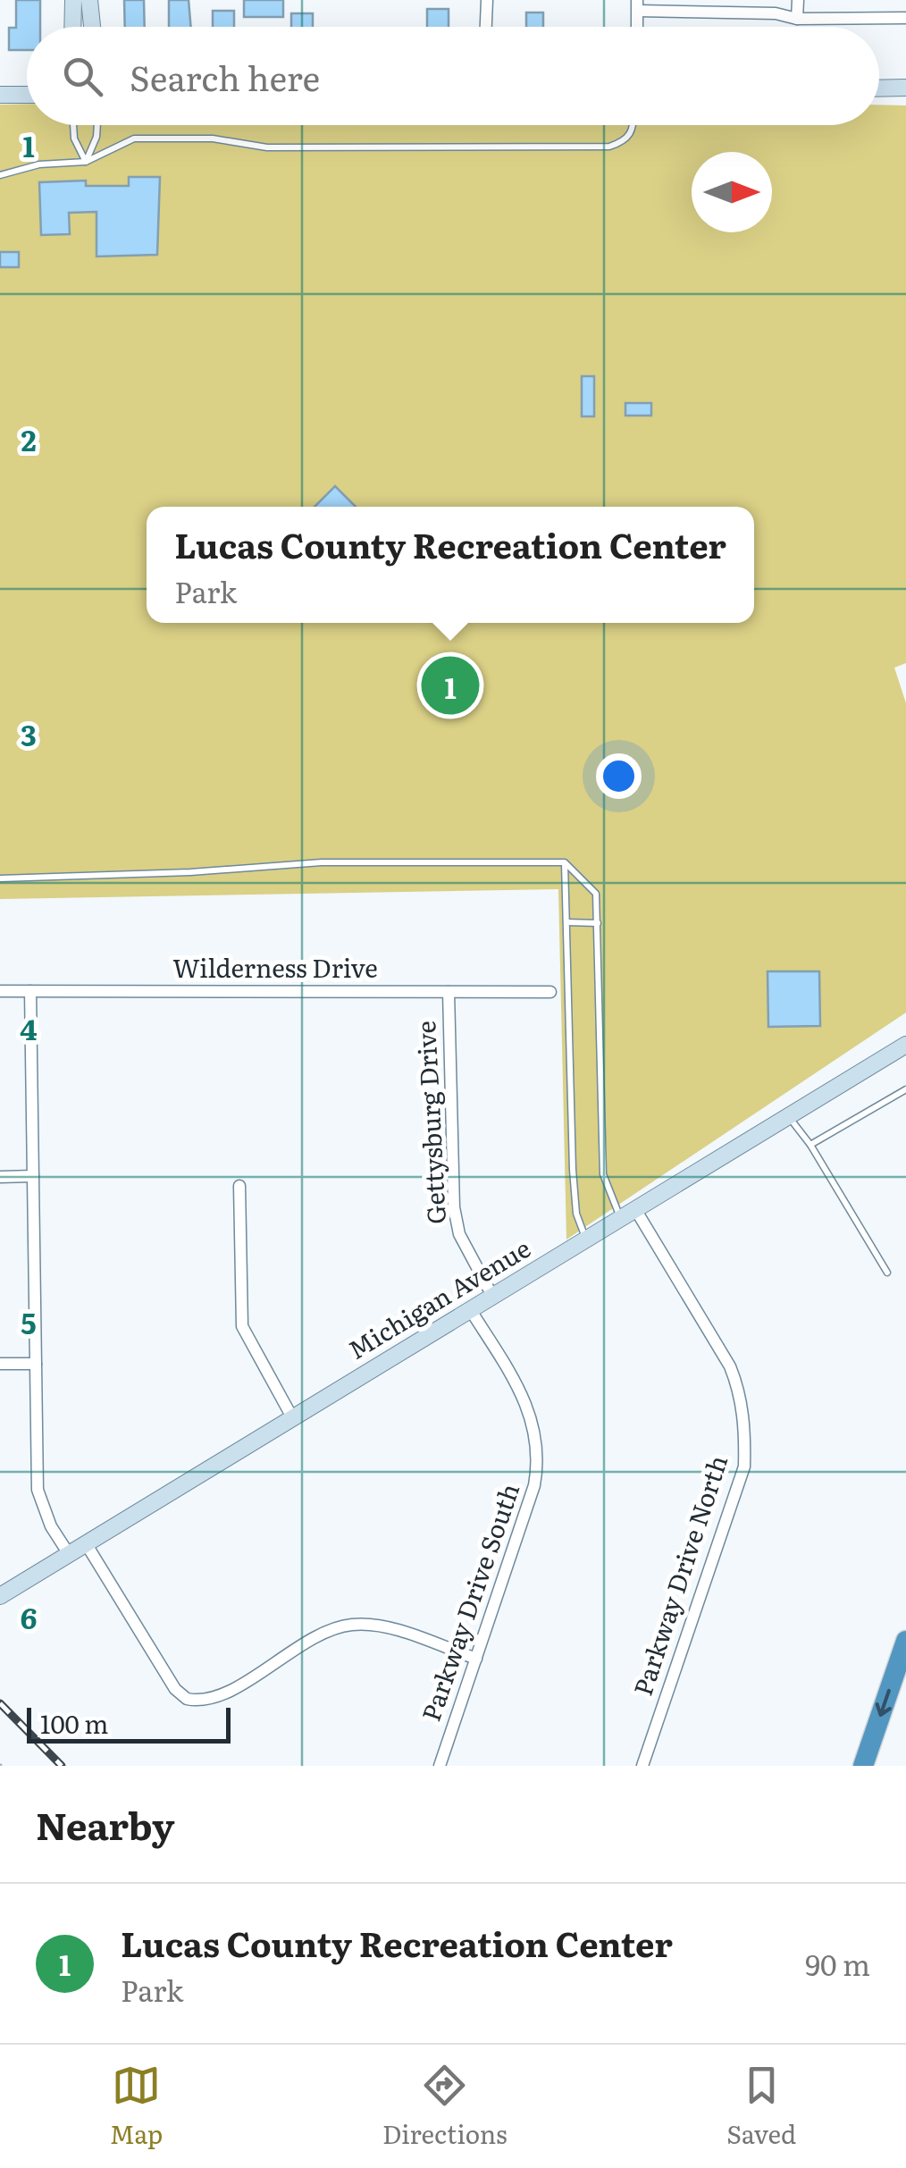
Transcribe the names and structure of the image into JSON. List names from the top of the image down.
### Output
{
  "streets": {
    "street": [
      "Wilderness Drive",
      "Gettysburg Drive",
      "Michigan Avenue",
      "Parkway Drive North",
      "Parkway Drive South"
    ]
  },
  "crossings": [
    ["Wilderness Drive", "Gettysburg Drive"],
    ["Gettysburg Drive", "Michigan Avenue"],
    ["Michigan Avenue", "Parkway Drive North"],
    ["Michigan Avenue", "Parkway Drive South"]
  ],
  "scale_bar": "100 m",
  "north": "right",
  "page": {
    "search": "Search here",
    "popup": ["Lucas County Recreation Center", "Park"],
    "pins": "1",
    "scale": "100 m",
    "heading": "Nearby",
    "list": [
      {
        "mark": "1",
        "name": "Lucas County Recreation Center",
        "note": "Park",
        "value": "90 m"
      }
    ],
    "nav": ["Map", "Directions", "Saved"]
  },
  "grid": {
    "rows": [
      "1",
      "2",
      "3",
      "4",
      "5",
      "6"
    ]
  }
}
